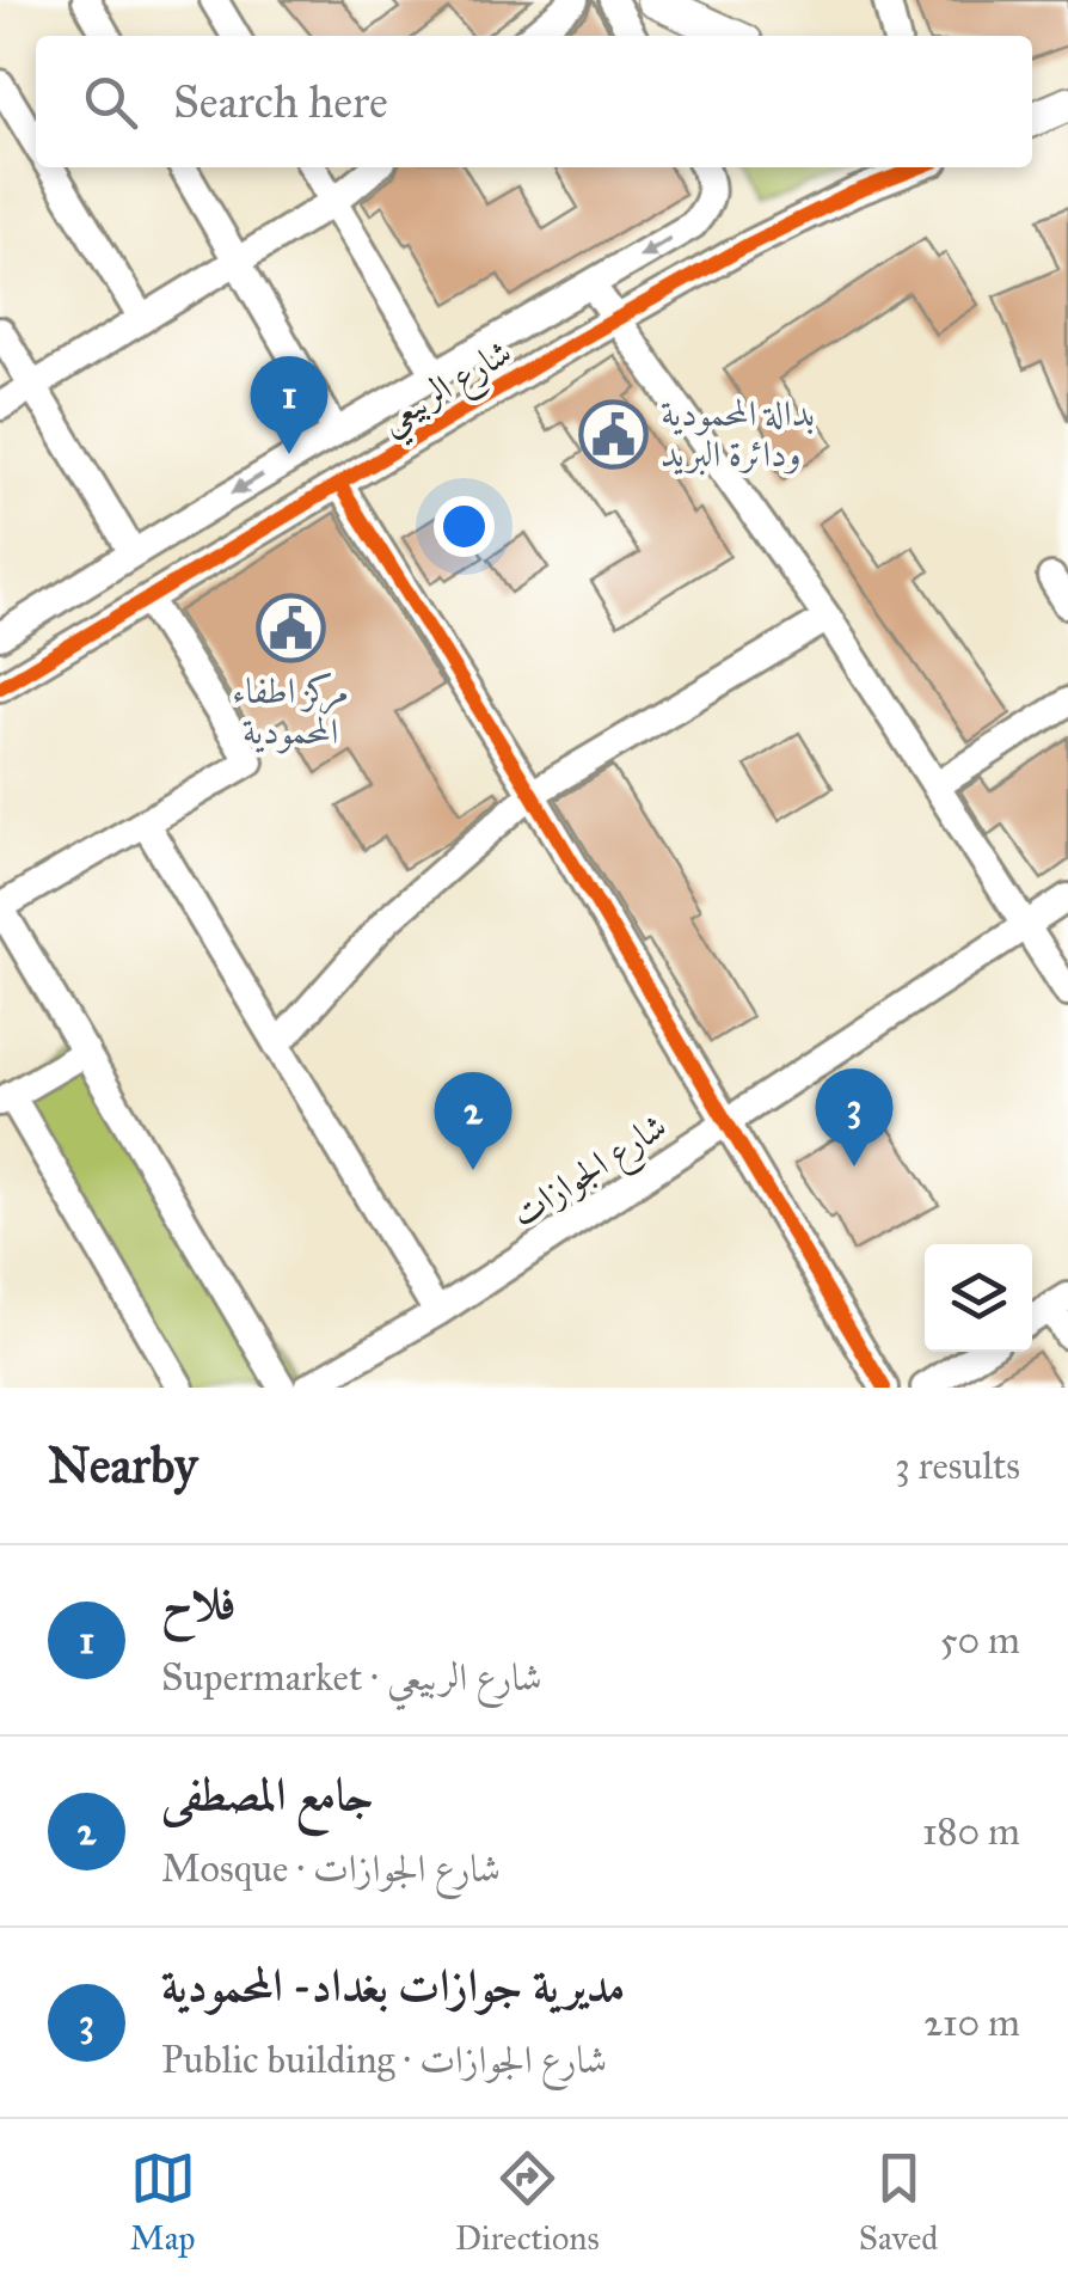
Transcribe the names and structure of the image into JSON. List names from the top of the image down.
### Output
{
  "streets": {
    "street": ["شارع الربيعي", "شارع الجوازات"]
  },
  "places": {
    "public building": ["بدالة المحمودية ودائرة البريد", "مركز اطفاء المحمودية"]
  },
  "page": {
    "search": "Search here",
    "pins": ["1", "3", "2"],
    "heading": ["Nearby", "3 results"],
    "list": [
      {
        "mark": "1",
        "name": "فلاح",
        "note": "Supermarket · شارع الربيعي",
        "value": "50 m"
      },
      {
        "mark": "2",
        "name": "جامع المصطفى",
        "note": "Mosque · شارع الجوازات",
        "value": "180 m"
      },
      {
        "mark": "3",
        "name": "مديرية جوازات بغداد- المحمودية",
        "note": "Public building · شارع الجوازات",
        "value": "210 m"
      }
    ],
    "nav": ["Map", "Directions", "Saved"]
  }
}
